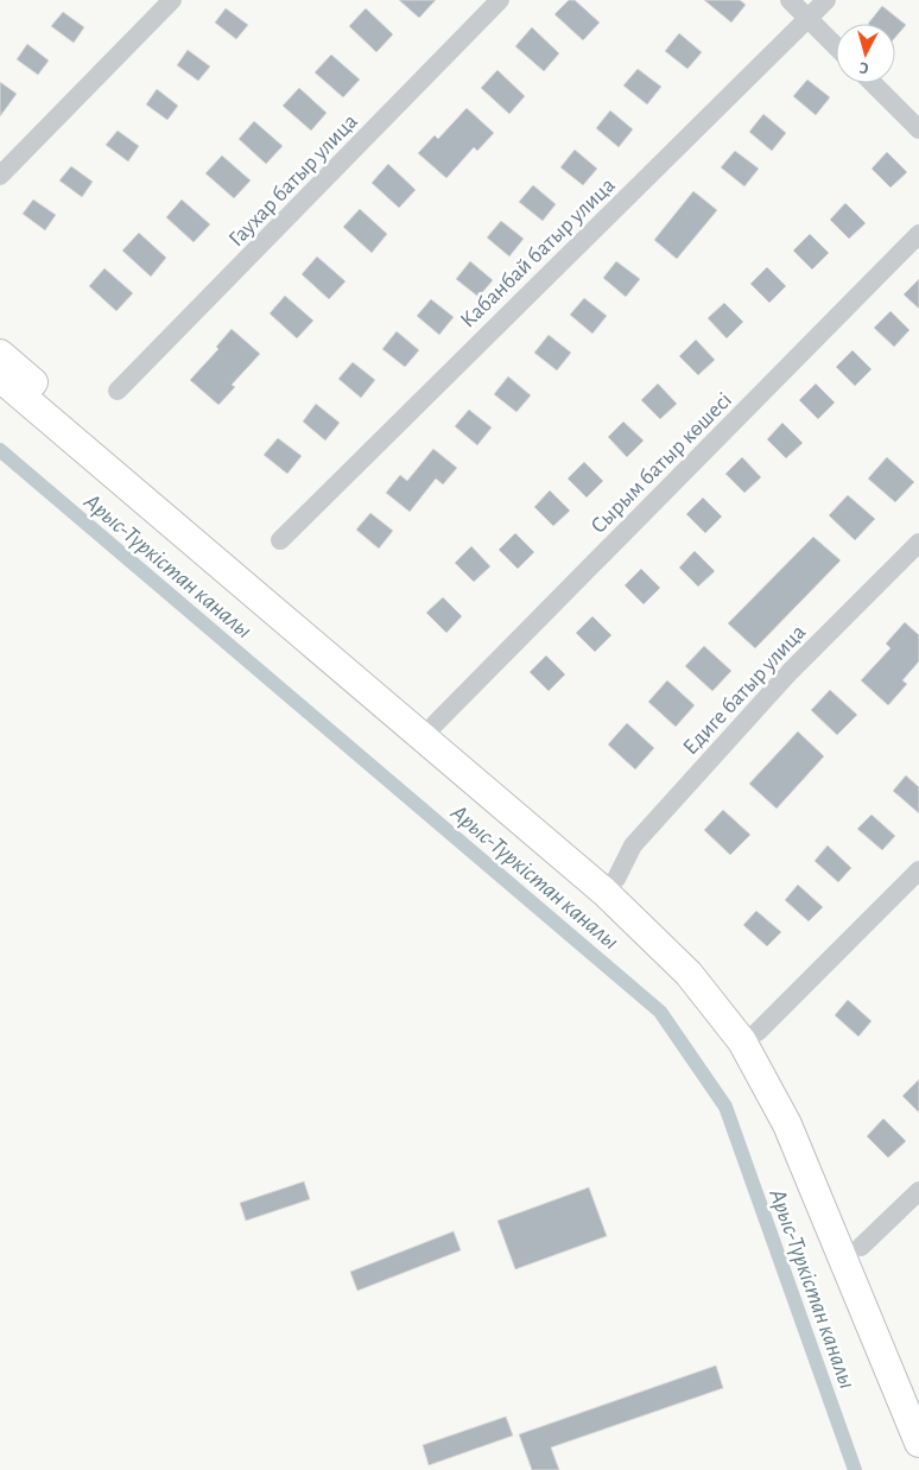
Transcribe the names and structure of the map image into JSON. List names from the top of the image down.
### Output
{
  "streets": {
    "street": [
      "Гаухар батыр улица",
      "Кабанбай батыр улица",
      "Сырым батыр көшесі",
      "Едиге батыр улица"
    ]
  },
  "water": ["Арыс-Түркістан каналы"],
  "north": "bottom"
}
